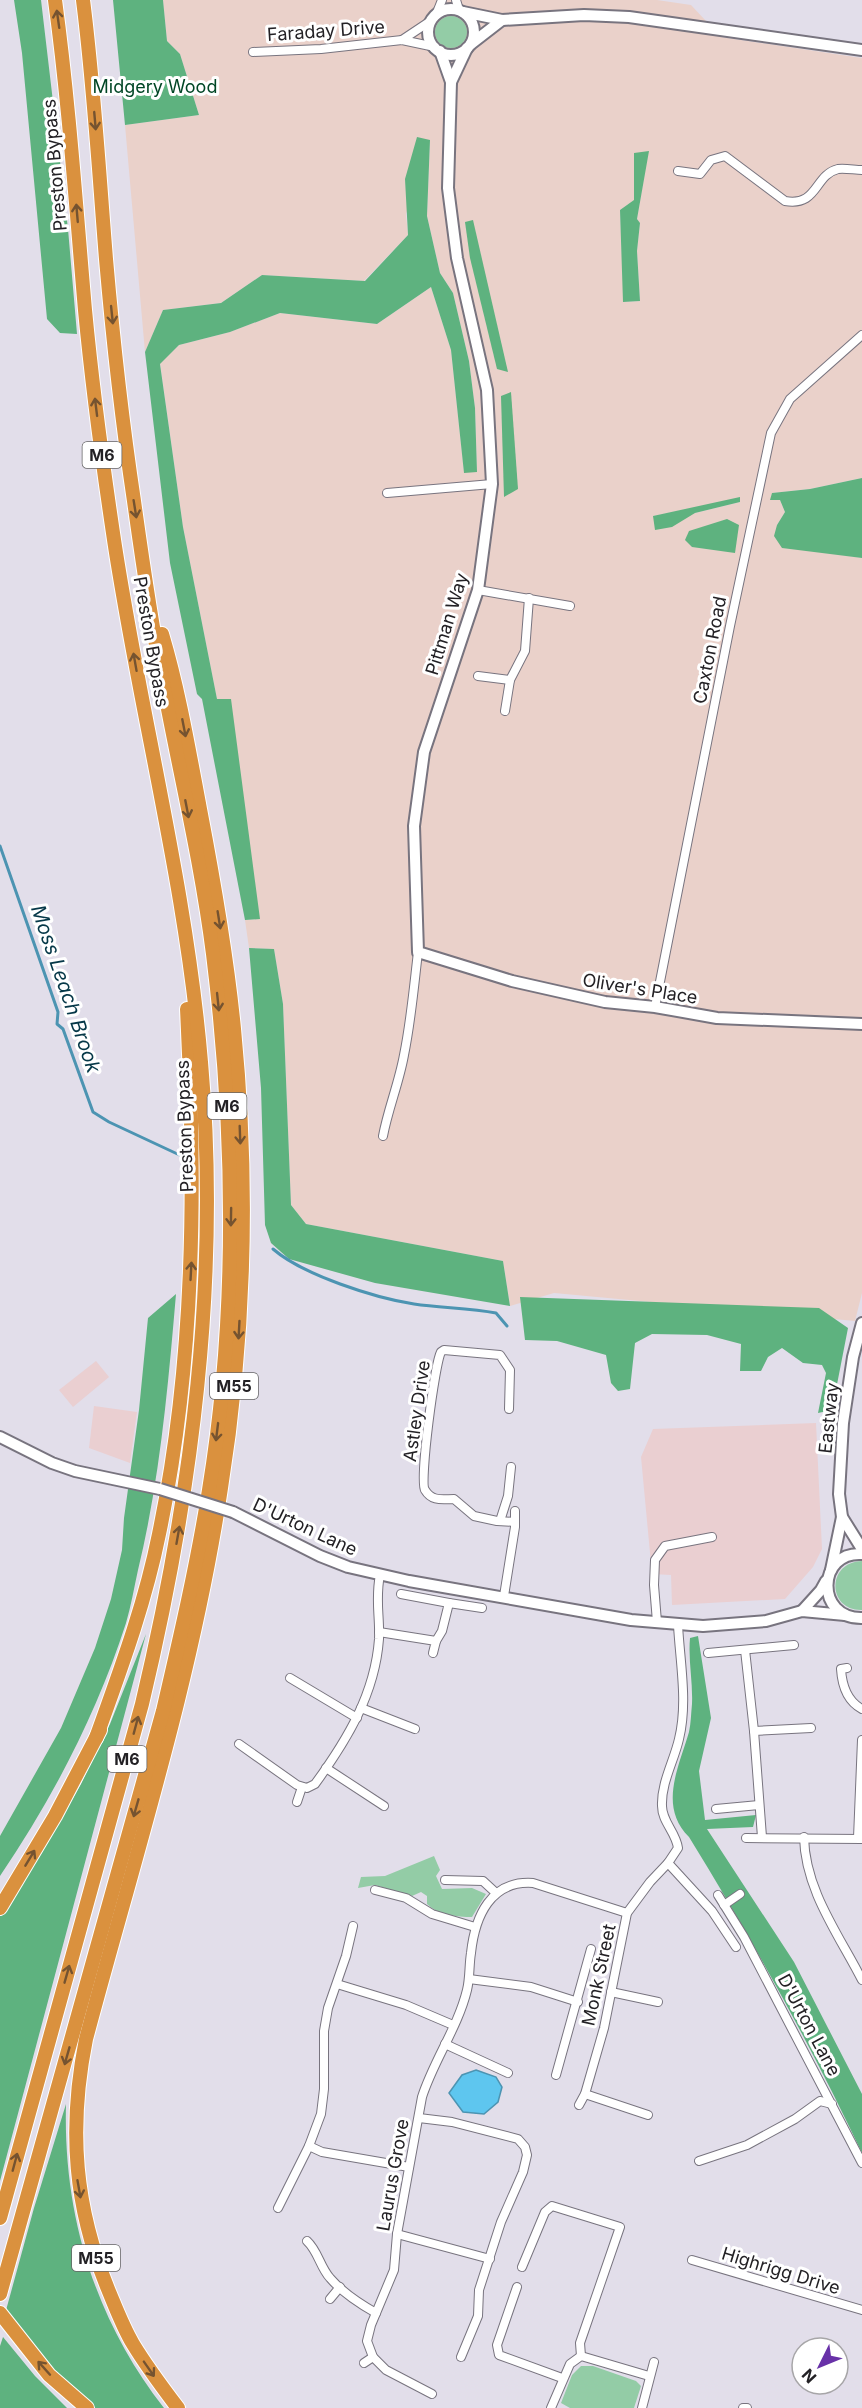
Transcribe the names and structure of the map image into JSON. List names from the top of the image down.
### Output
{
  "streets": {
    "highway": ["Preston Bypass", "M6", "M55"],
    "street": [
      "Faraday Drive",
      "Pittman Way",
      "Caxton Road",
      "Oliver's Place",
      "Astley Drive",
      "Eastway",
      "D'Urton Lane",
      "Monk Street",
      "Laurus Grove",
      "Highrigg Drive"
    ]
  },
  "crossings": [
    ["Faraday Drive", "Pittman Way"],
    ["Preston Bypass", "M6"],
    ["Preston Bypass", "M55"],
    ["M6", "M55"],
    ["Pittman Way", "Oliver's Place"],
    ["Caxton Road", "Oliver's Place"],
    ["D'Urton Lane", "Monk Street"]
  ],
  "water": ["Moss Leach Brook"],
  "parks": ["Midgery Wood"],
  "north": "bottom left"
}
